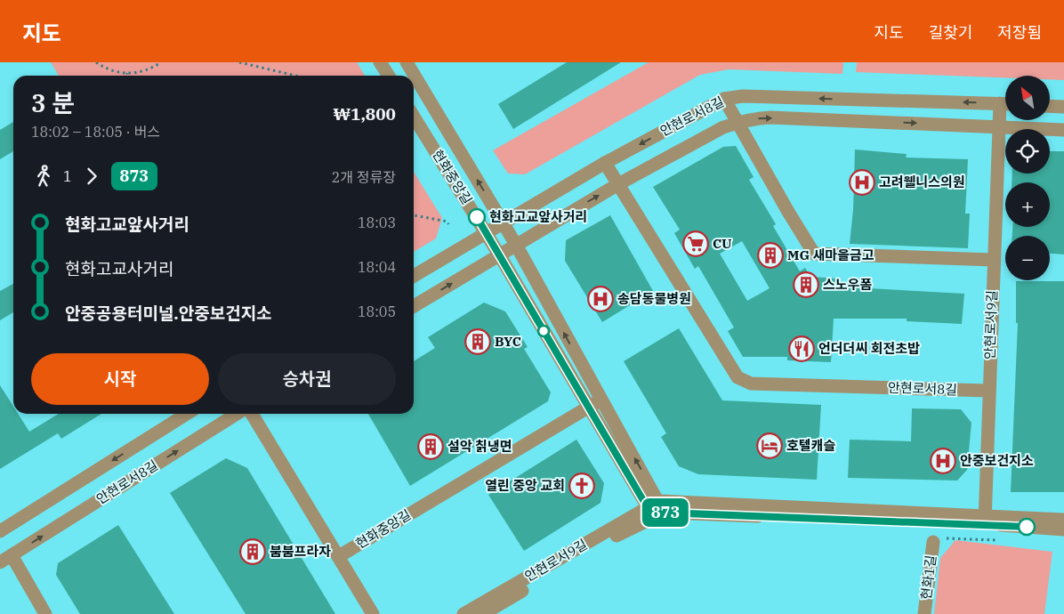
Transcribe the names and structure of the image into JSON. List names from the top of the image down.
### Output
{
  "streets": {
    "street": [
      "안현로서8길",
      "현화중앙길",
      "안현로서9길",
      "현화1길"
    ]
  },
  "crossings": [
    ["안현로서8길", "현화중앙길"],
    ["안현로서8길", "안현로서9길"],
    ["현화중앙길", "안현로서9길"]
  ],
  "places": {
    "hospital": ["고려웰니스의원", "송담동물병원", "안중보건지소"],
    "other": ["현화고교앞사거리"],
    "supermarket": ["CU"],
    "building": [
      "MG 새마을금고",
      "스노우폼",
      "BYC",
      "설악 칡냉면",
      "붐붐프라자"
    ],
    "restaurant": ["언더더씨 회전초밥"],
    "hotel": ["호텔캐슬"],
    "church": ["열린 중앙 교회"]
  },
  "lines": ["bus line 873"],
  "north": "top left",
  "page": {
    "header": "지도",
    "nav": ["지도", "길찾기", "저장됨"],
    "on_map": "873",
    "map_buttons": ["+", "−"],
    "heading": ["3 분", "18:02 – 18:05 · 버스", "₩1,800"],
    "legs": ["1", "873", "2개 정류장"],
    "list": [
      {
        "name": "현화고교앞사거리",
        "value": "18:03"
      },
      {
        "name": "현화고교사거리",
        "value": "18:04"
      },
      {
        "name": "안중공용터미널.안중보건지소",
        "value": "18:05"
      }
    ],
    "buttons": ["시작", "승차권"]
  }
}
